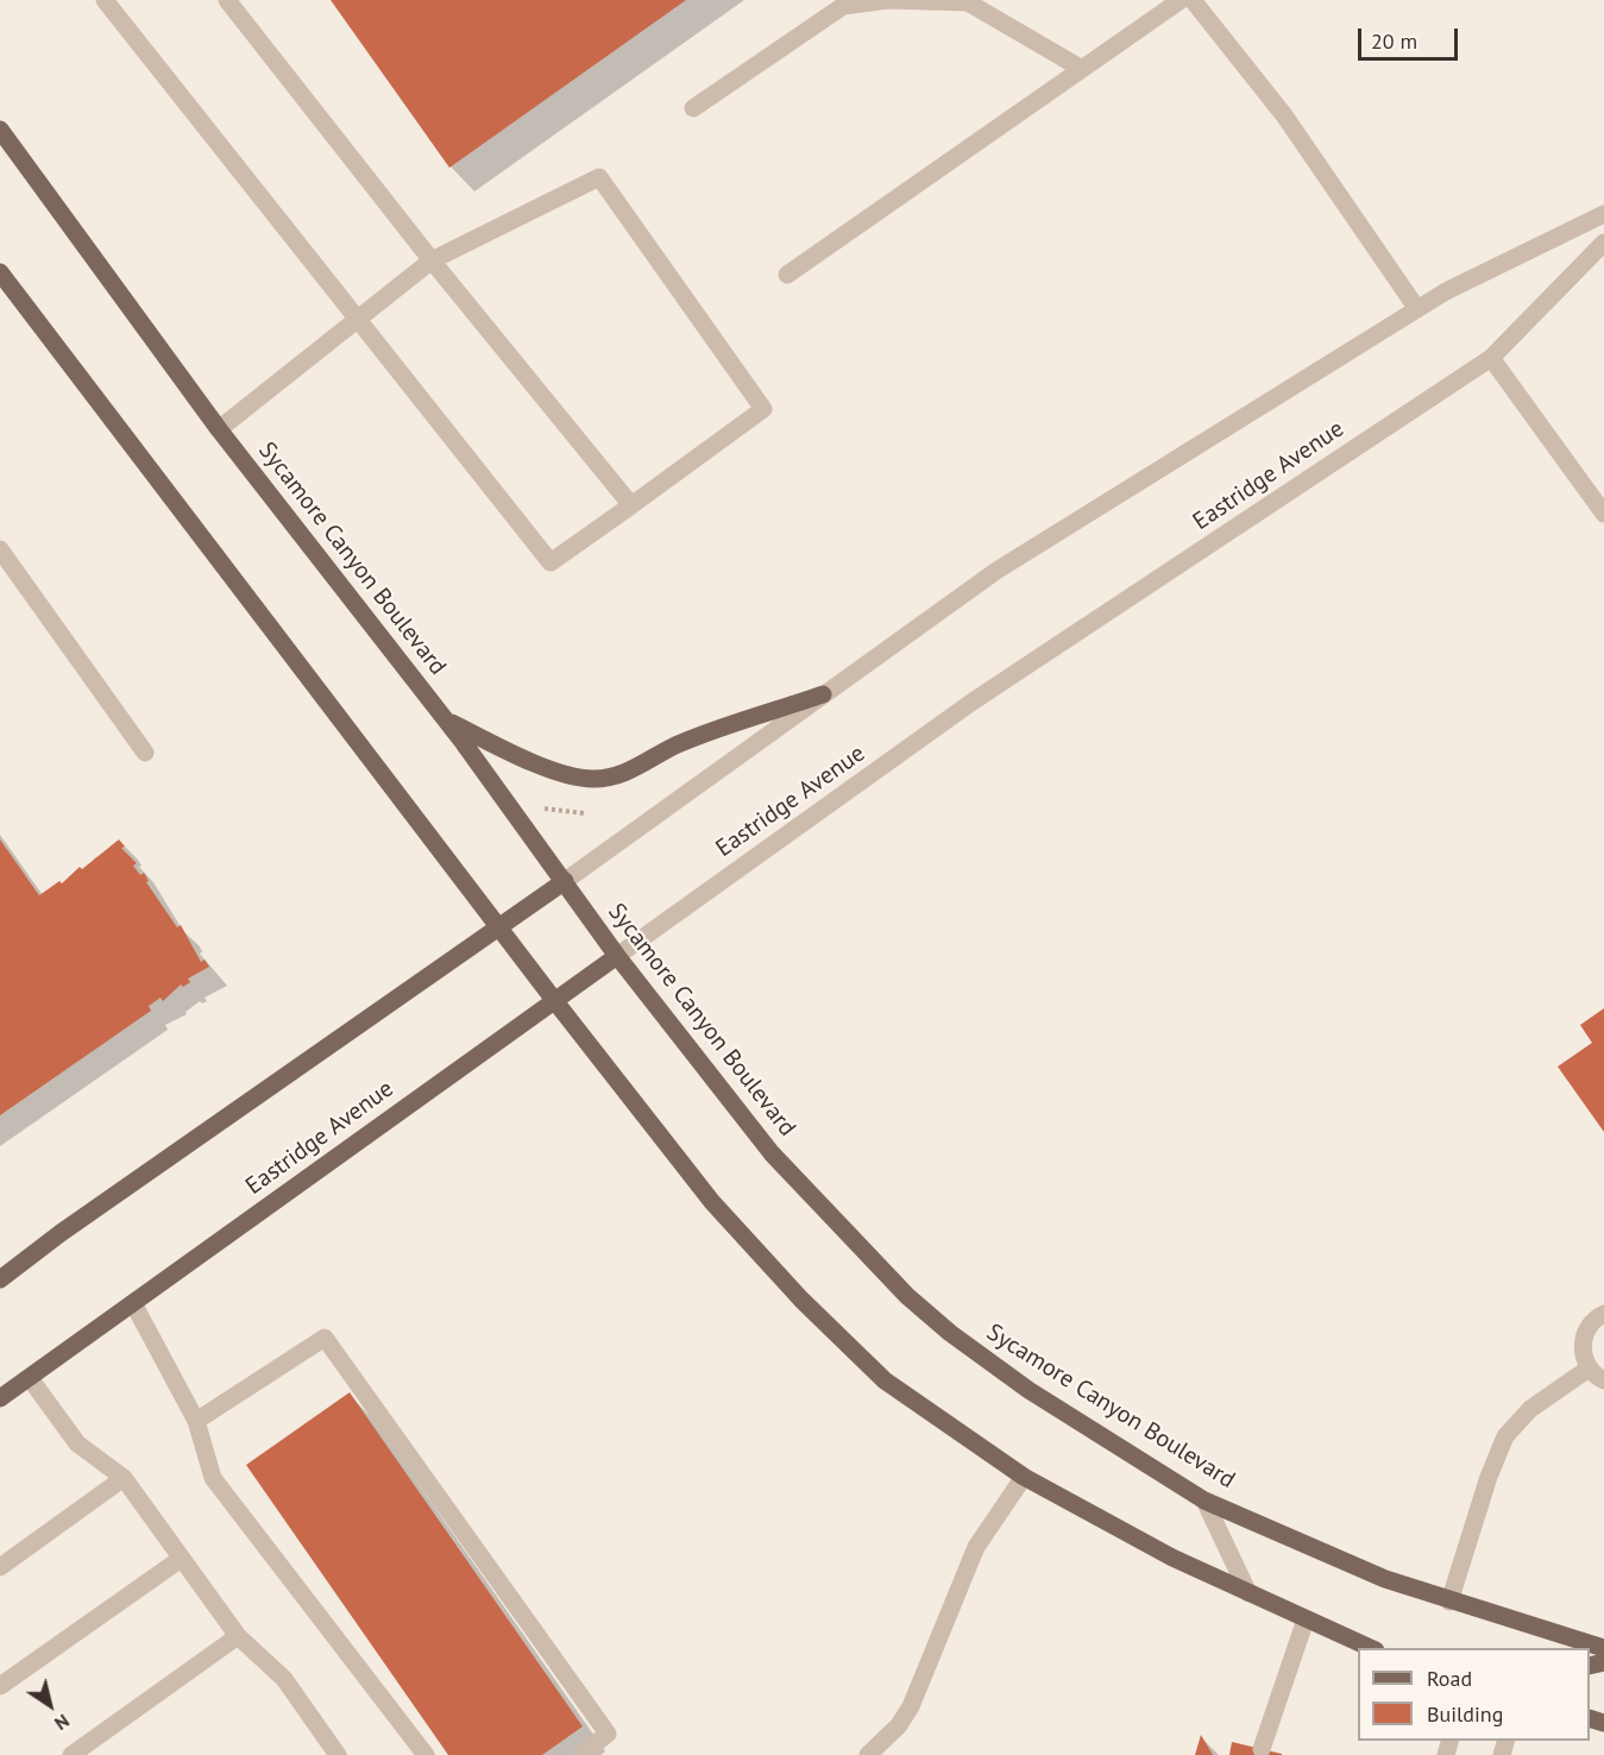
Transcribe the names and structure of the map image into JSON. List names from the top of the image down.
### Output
{
  "streets": {
    "main road": ["Eastridge Avenue", "Sycamore Canyon Boulevard"]
  },
  "crossings": [
    ["Eastridge Avenue", "Sycamore Canyon Boulevard"]
  ],
  "legend": ["Road", "Building"],
  "scale_bar": "20 m",
  "north": "bottom right"
}
